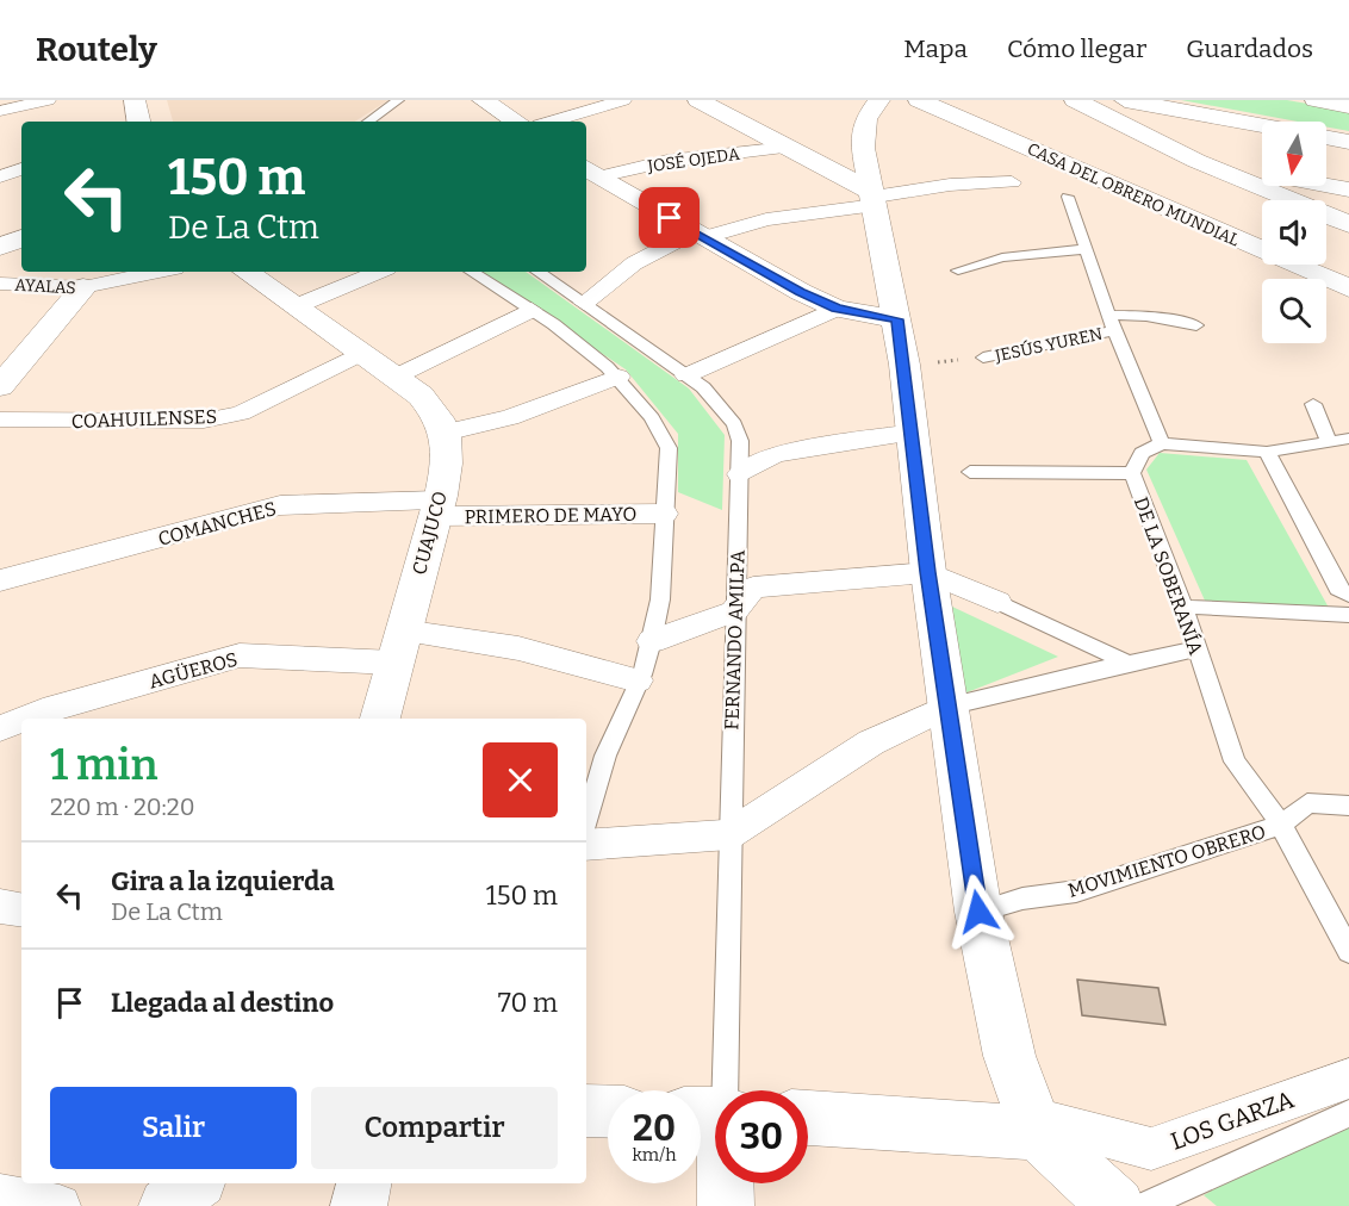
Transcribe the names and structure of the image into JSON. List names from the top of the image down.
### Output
{
  "streets": {
    "street": [
      "JOSÉ OJEDA",
      "CASA DEL OBRERO MUNDIAL",
      "AYALAS",
      "COAHUILENSES",
      "PRIMERO DE MAYO",
      "COMANCHES",
      "CUAJUCO",
      "AGÜEROS",
      "LOS GARZA"
    ],
    "lane": [
      "JESÚS YUREN",
      "DE LA SOBERANÍA",
      "FERNANDO AMILPA",
      "MOVIMIENTO OBRERO"
    ]
  },
  "crossings": [
    ["PRIMERO DE MAYO", "COMANCHES"],
    ["PRIMERO DE MAYO", "CUAJUCO"],
    ["COMANCHES", "CUAJUCO"],
    ["CUAJUCO", "AGÜEROS"],
    ["DE LA SOBERANÍA", "MOVIMIENTO OBRERO"]
  ],
  "north": "bottom",
  "page": {
    "header": "Routely",
    "nav": ["Mapa", "Cómo llegar", "Guardados"],
    "turn": ["150 m", "De La Ctm"],
    "heading": ["1 min", "220 m · 20:20"],
    "list": [
      {
        "name": "Gira a la izquierda",
        "note": "De La Ctm",
        "value": "150 m"
      },
      {
        "name": "Llegada al destino",
        "value": "70 m"
      }
    ],
    "buttons": ["Salir", "Compartir"],
    "speed": "20 km/h",
    "limit": "30"
  }
}
